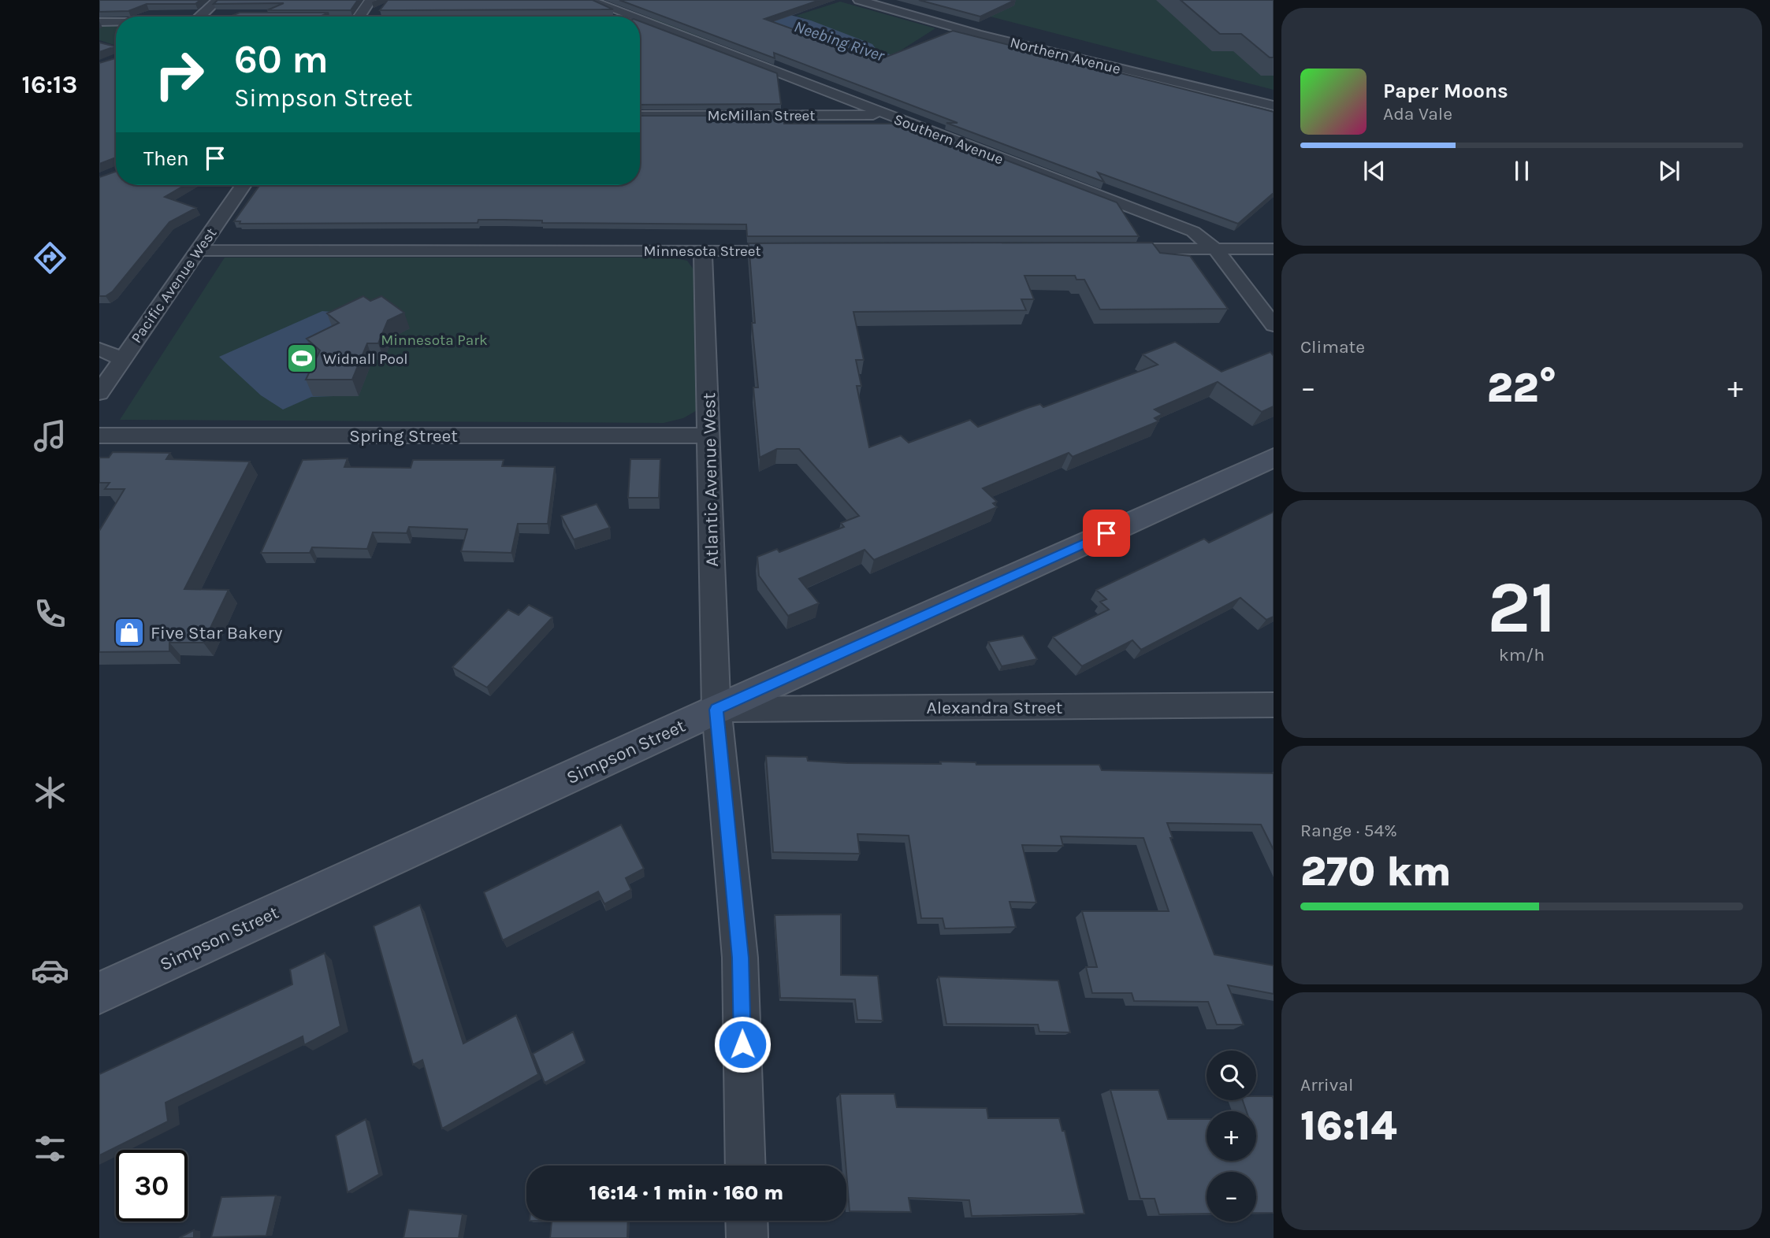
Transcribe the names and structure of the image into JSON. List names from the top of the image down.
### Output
{
  "streets": {
    "main road": ["Simpson Street"],
    "street": [
      "Northern Avenue",
      "McMillan Street",
      "Southern Avenue",
      "Minnesota Street",
      "Pacific Avenue West",
      "Spring Street",
      "Atlantic Avenue West",
      "Alexandra Street"
    ]
  },
  "crossings": [
    ["McMillan Street", "Southern Avenue"],
    ["Minnesota Street", "Pacific Avenue West"],
    ["Minnesota Street", "Atlantic Avenue West"],
    ["Spring Street", "Atlantic Avenue West"],
    ["Atlantic Avenue West", "Alexandra Street"],
    ["Atlantic Avenue West", "Simpson Street"],
    ["Alexandra Street", "Simpson Street"]
  ],
  "water": ["Neebing River"],
  "parks": ["Minnesota Park"],
  "places": {
    "sports": ["Widnall Pool"],
    "shop": ["Five Star Bakery"]
  },
  "page": {
    "tabs": "16:13",
    "turn": ["60 m", "Simpson Street"],
    "song": ["Paper Moons", "Ada Vale"],
    "then": "Then",
    "tile": [
      "Climate",
      ["21", "km/h"],
      ["Range · 54%", "270 km"],
      ["Arrival", "16:14"]
    ],
    "heat": ["−", "22°", "+"],
    "map_buttons": ["+", "−"],
    "limit": "30",
    "trip": "16:14 · 1 min · 160 m"
  }
}
